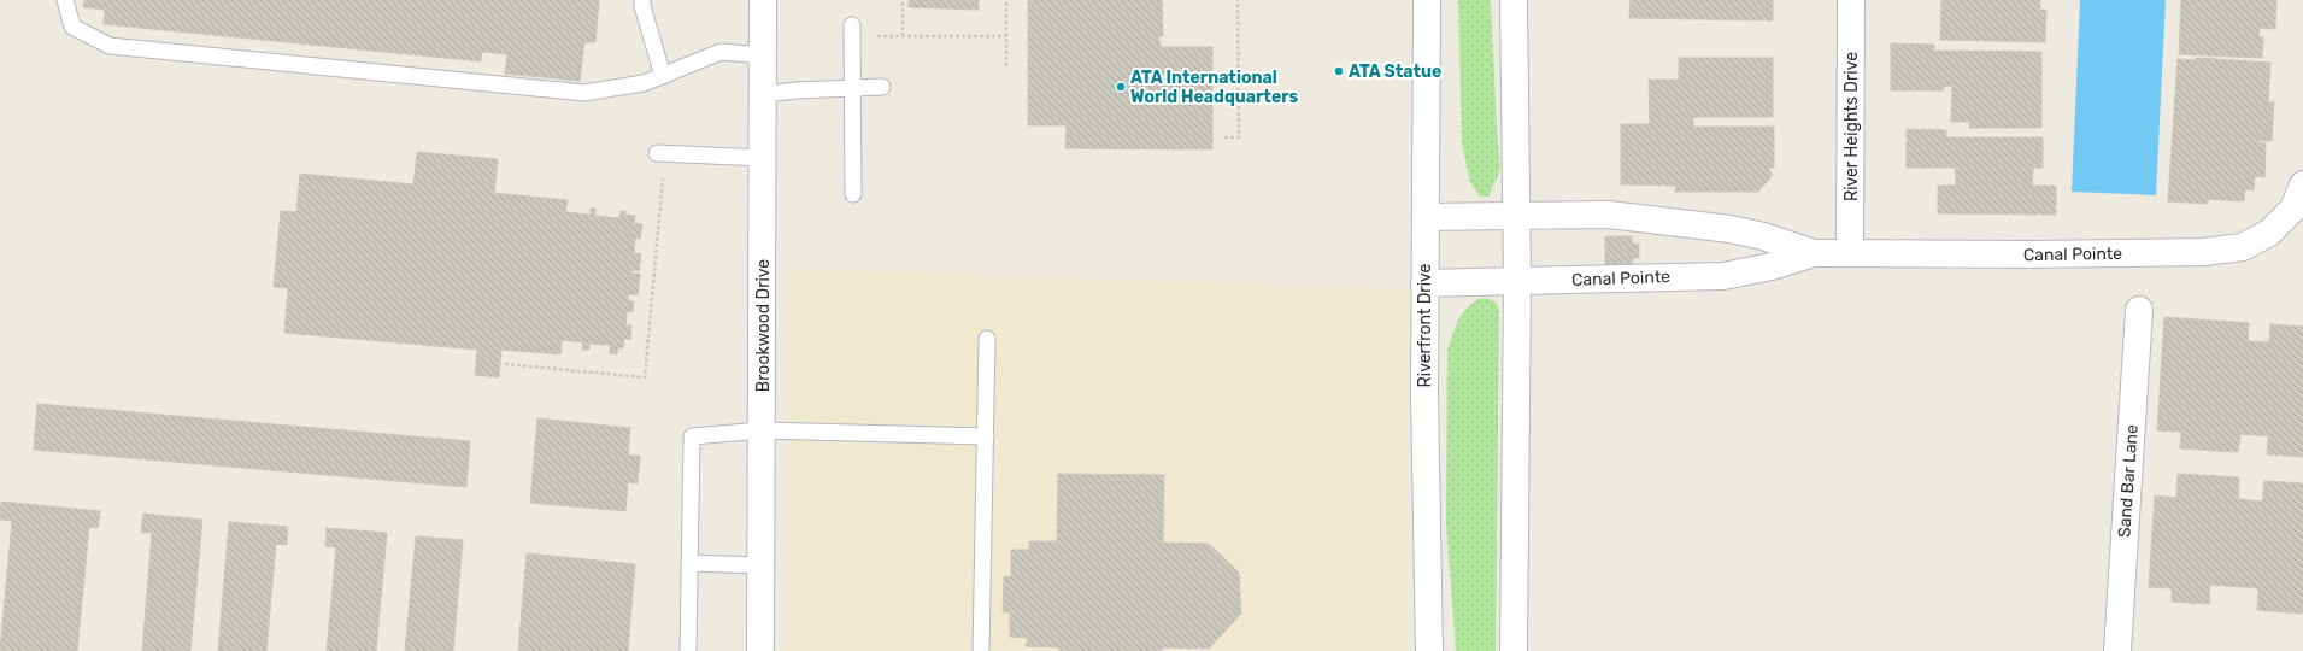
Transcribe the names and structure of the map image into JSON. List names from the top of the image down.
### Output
{
  "streets": {
    "street": [
      "River Heights Drive",
      "Canal Pointe",
      "Brookwood Drive",
      "Riverfront Drive",
      "Sand Bar Lane"
    ]
  },
  "crossings": [
    ["River Heights Drive", "Canal Pointe"],
    ["Canal Pointe", "Riverfront Drive"]
  ],
  "places": ["ATA Statue", "ATA International World Headquarters"]
}
